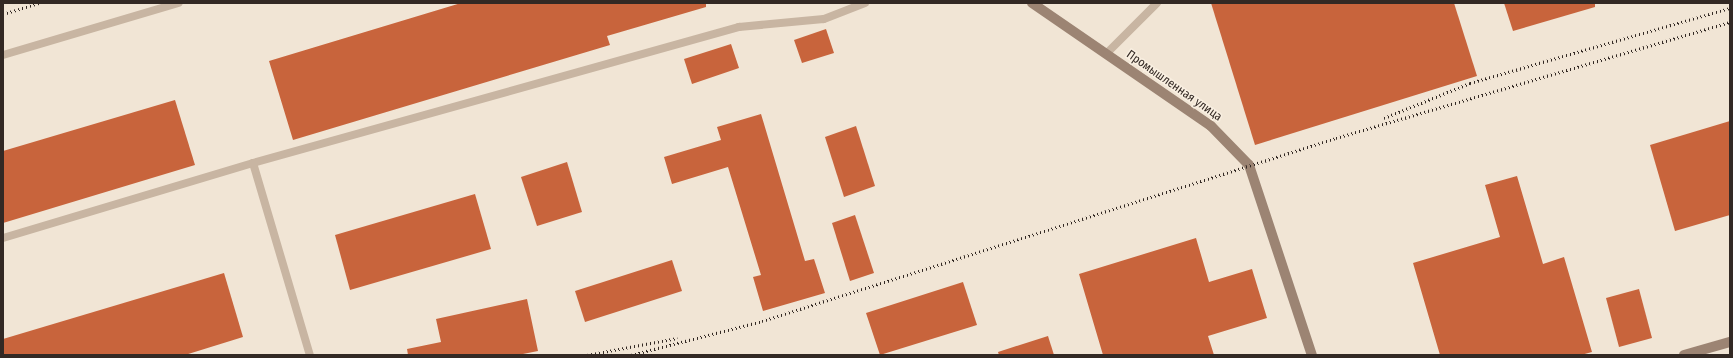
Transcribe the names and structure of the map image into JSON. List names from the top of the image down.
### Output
{
  "streets": {
    "street": ["Промышленная улица"]
  }
}
